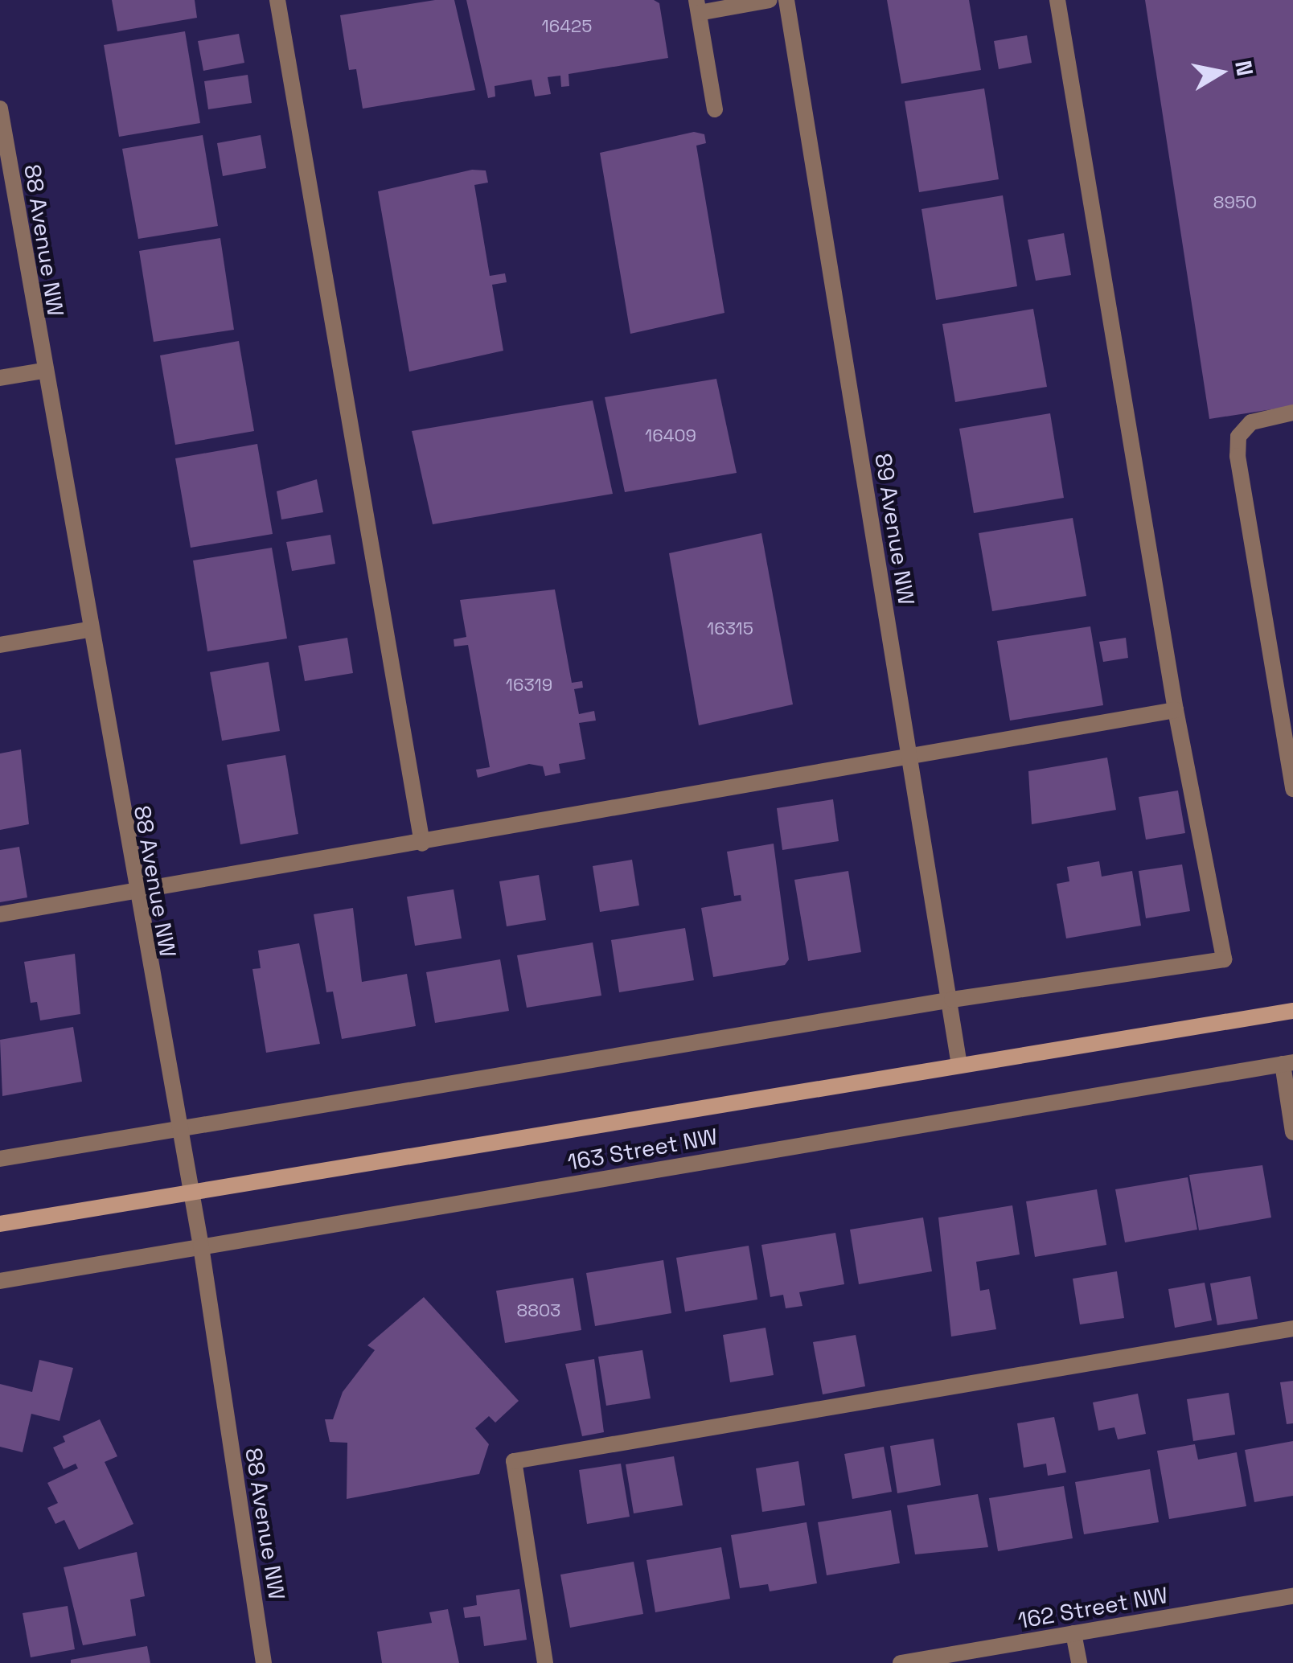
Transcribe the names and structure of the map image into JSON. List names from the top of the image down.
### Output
{
  "streets": {
    "main road": ["163 Street NW"],
    "street": ["88 Avenue NW", "89 Avenue NW", "162 Street NW"]
  },
  "crossings": [
    ["88 Avenue NW", "163 Street NW"],
    ["89 Avenue NW", "163 Street NW"]
  ],
  "house_numbers": [
    "16425",
    "8950",
    "16409",
    "16315",
    "16319",
    "8803"
  ],
  "north": "right"
}
